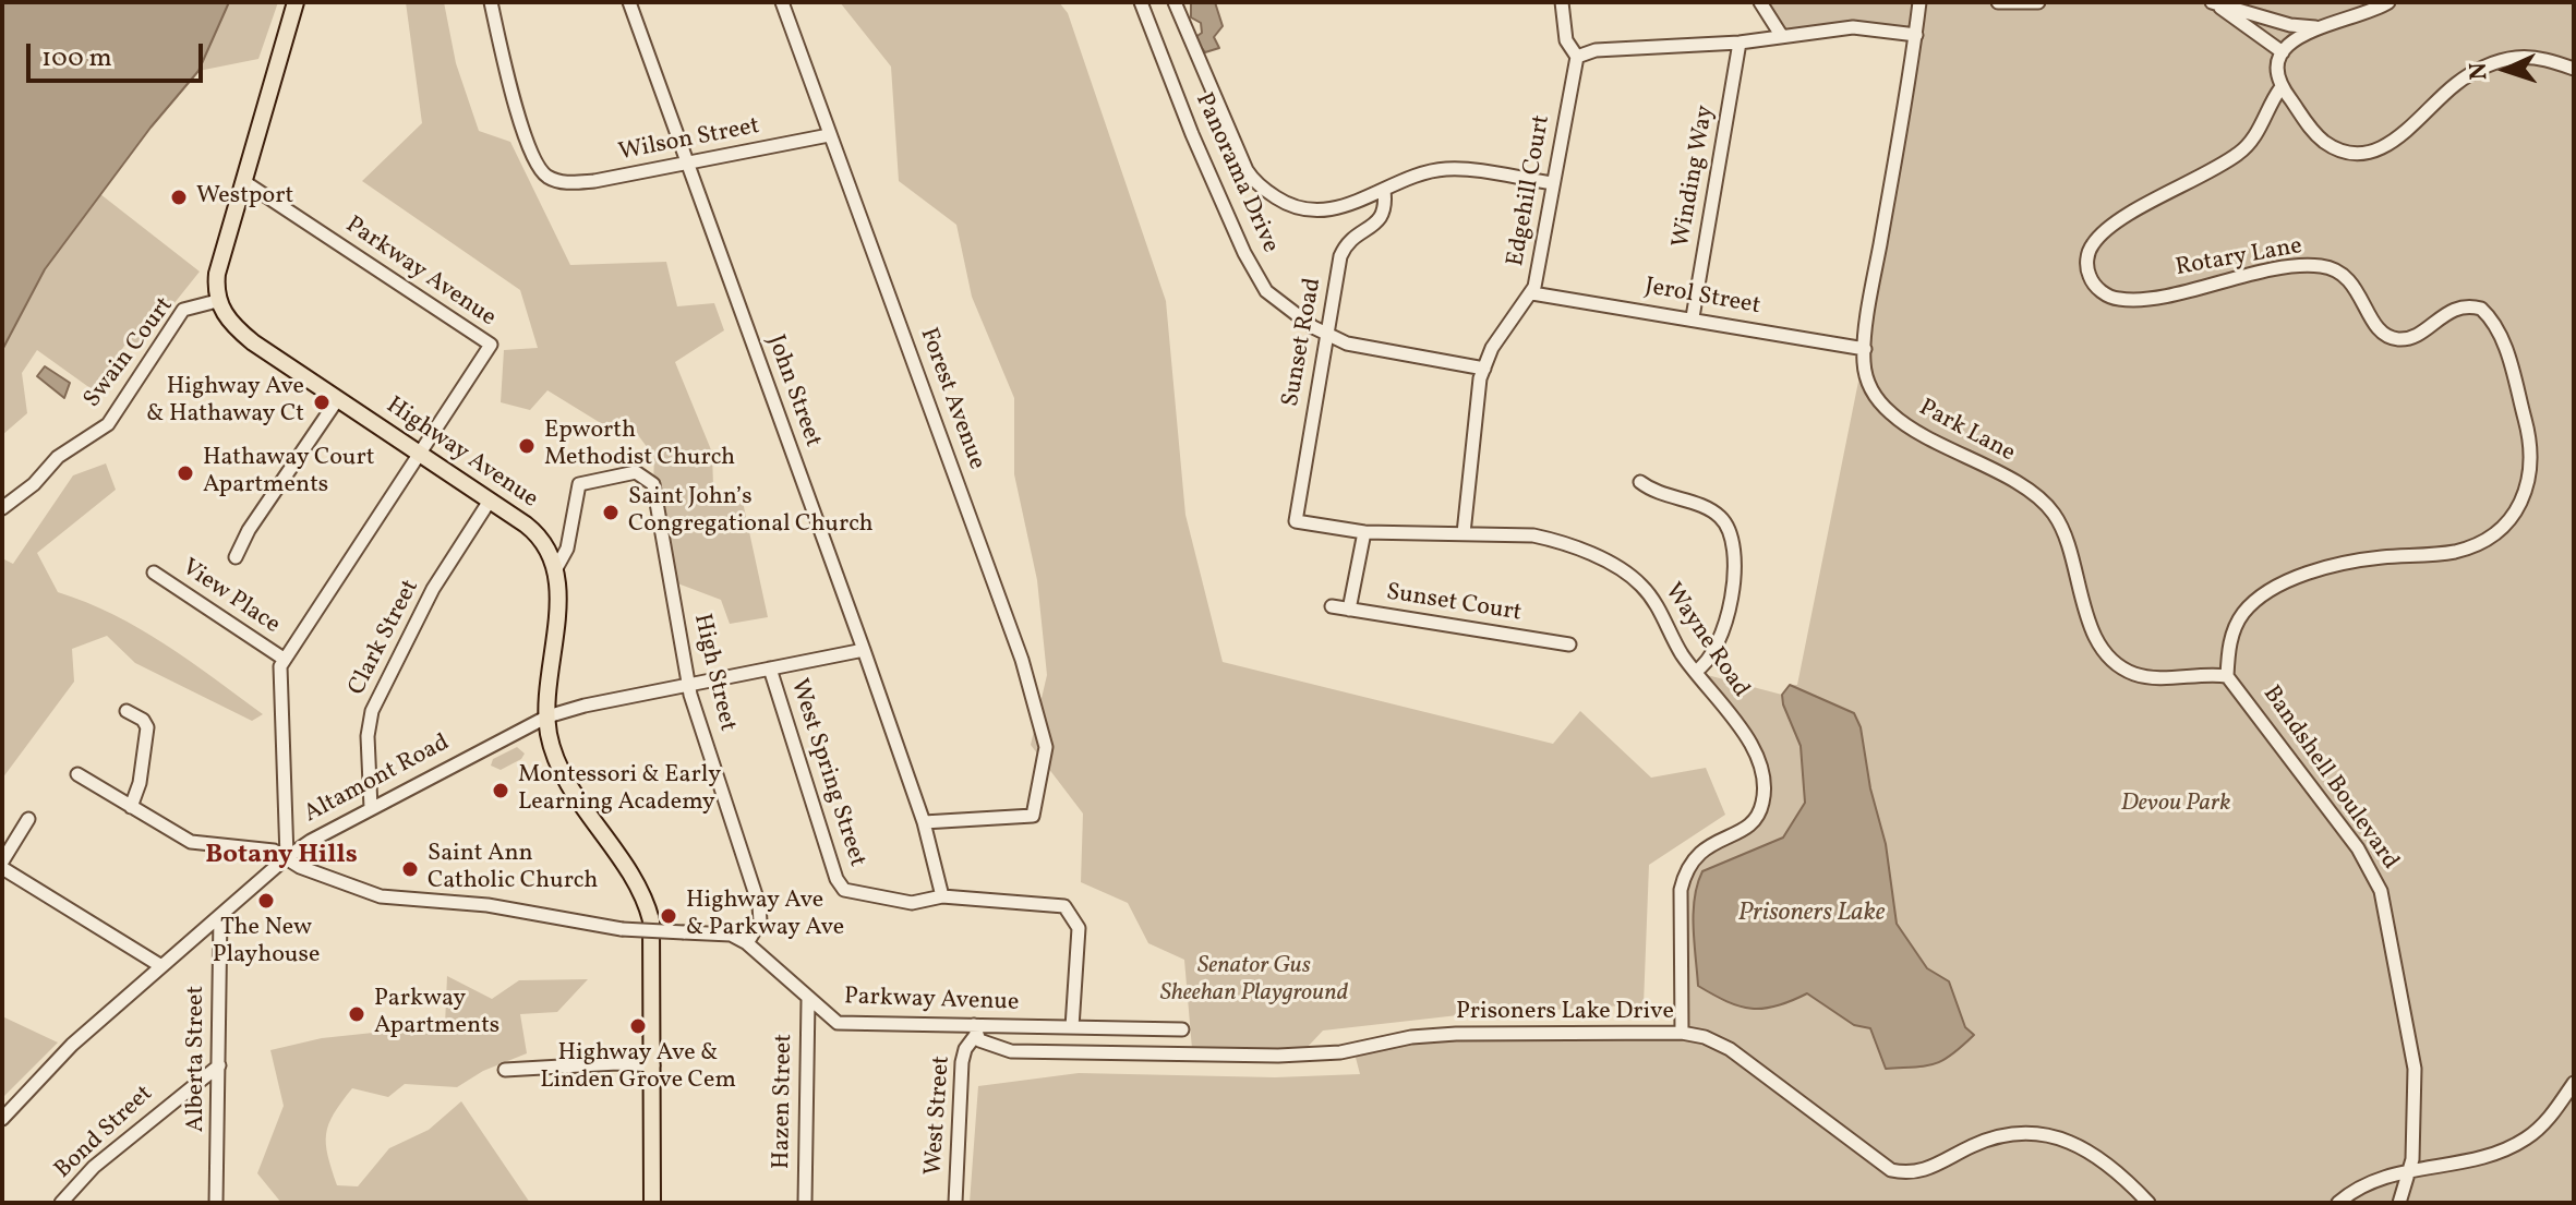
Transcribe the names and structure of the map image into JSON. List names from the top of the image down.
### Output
{
  "streets": {
    "main road": ["Highway Avenue"],
    "street": [
      "Wilson Street",
      "Panorama Drive",
      "Winding Way",
      "Edgehill Court",
      "Rotary Lane",
      "Parkway Avenue",
      "Jerol Street",
      "Sunset Road",
      "Swain Court",
      "John Street",
      "Forest Avenue",
      "Park Lane",
      "View Place",
      "Sunset Court",
      "Clark Street",
      "Wayne Road",
      "High Street",
      "West Spring Street",
      "Bandshell Boulevard",
      "Altamont Road",
      "Prisoners Lake Drive",
      "Alberta Street",
      "Hazen Street",
      "West Street",
      "Bond Street"
    ]
  },
  "crossings": [
    ["Wilson Street", "John Street"],
    ["Wilson Street", "Forest Avenue"],
    ["Panorama Drive", "Edgehill Court"],
    ["Panorama Drive", "Sunset Road"],
    ["Winding Way", "Jerol Street"],
    ["Edgehill Court", "Jerol Street"],
    ["Edgehill Court", "Wayne Road"],
    ["Rotary Lane", "Park Lane"],
    ["Rotary Lane", "Bandshell Boulevard"],
    ["Parkway Avenue", "Highway Avenue"],
    ["Parkway Avenue", "View Place"],
    ["Parkway Avenue", "High Street"],
    ["Parkway Avenue", "West Spring Street"],
    ["Parkway Avenue", "Altamont Road"],
    ["Parkway Avenue", "Prisoners Lake Drive"],
    ["Parkway Avenue", "Hazen Street"],
    ["Parkway Avenue", "West Street"],
    ["Jerol Street", "Park Lane"],
    ["Sunset Road", "Wayne Road"],
    ["Swain Court", "Highway Avenue"],
    ["John Street", "Forest Avenue"],
    ["John Street", "West Spring Street"],
    ["John Street", "Altamont Road"],
    ["Park Lane", "Bandshell Boulevard"],
    ["Highway Avenue", "Clark Street"],
    ["Highway Avenue", "High Street"],
    ["Highway Avenue", "Altamont Road"],
    ["Clark Street", "Altamont Road"],
    ["Wayne Road", "Prisoners Lake Drive"],
    ["High Street", "Altamont Road"],
    ["West Spring Street", "Altamont Road"],
    ["Altamont Road", "Alberta Street"],
    ["Prisoners Lake Drive", "West Street"],
    ["Alberta Street", "Bond Street"]
  ],
  "districts": ["Botany Hills"],
  "water": ["Prisoners Lake"],
  "parks": ["Devou Park", "Senator Gus Sheehan Playground"],
  "places": [
    "Westport",
    "Highway Ave & Hathaway Ct",
    "Epworth Methodist Church",
    "Hathaway Court Apartments",
    "Saint John’s Congregational Church",
    "Montessori & Early Learning Academy",
    "Saint Ann Catholic Church",
    "The New Playhouse",
    "Highway Ave & Parkway Ave",
    "Parkway Apartments",
    "Highway Ave & Linden Grove Cem"
  ],
  "scale_bar": "100 m",
  "north": "left"
}
